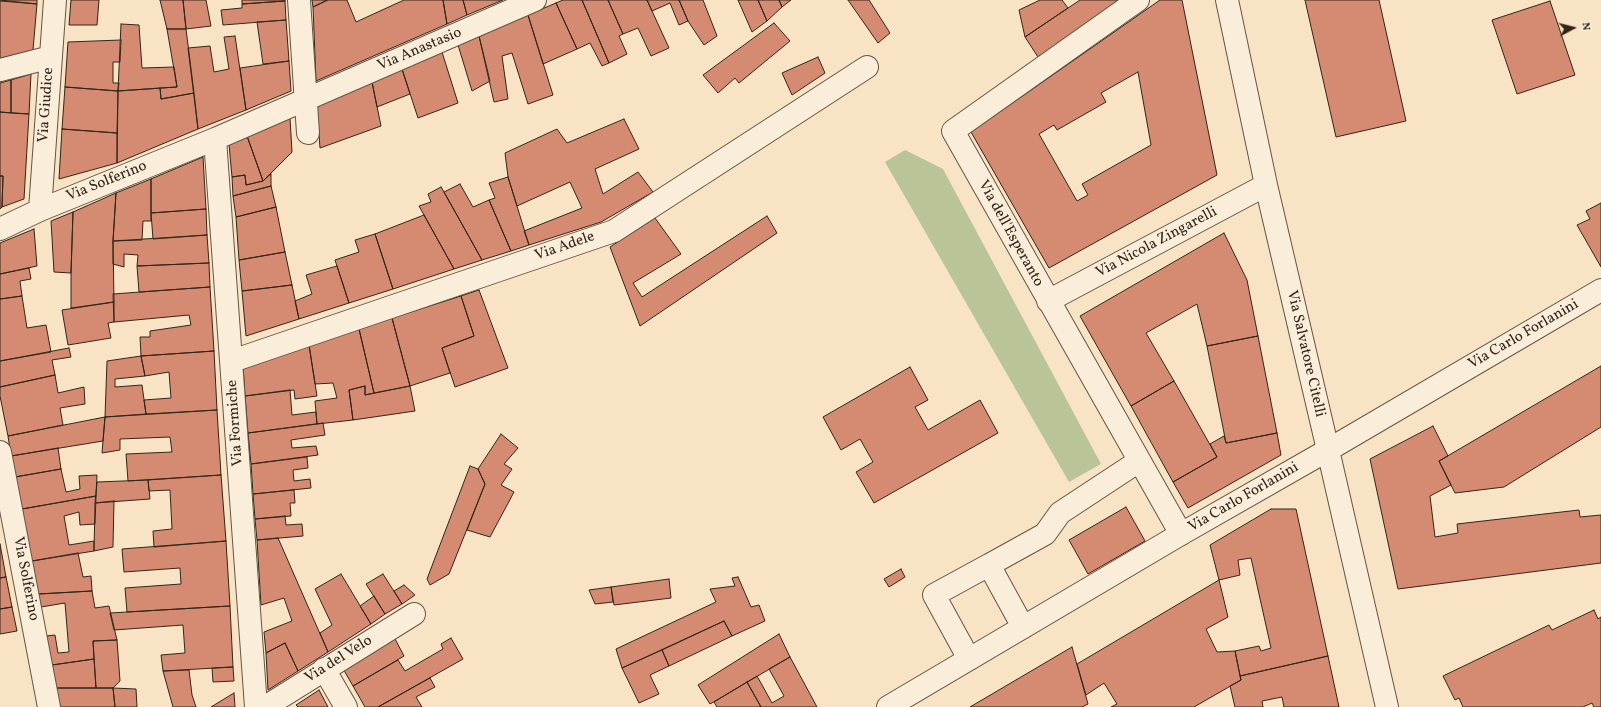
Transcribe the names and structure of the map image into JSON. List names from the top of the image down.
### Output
{
  "streets": {
    "street": [
      "Via Anastasio",
      "Via Giudice",
      "Via Solferino",
      "Via dell'Esperanto",
      "Via Nicola Zingarelli",
      "Via Adele",
      "Via Carlo Forlanini",
      "Via Salvatore Citelli",
      "Via Formiche",
      "Via del Velo"
    ]
  },
  "crossings": [
    ["Via Anastasio", "Via Solferino"],
    ["Via Anastasio", "Via Formiche"],
    ["Via Giudice", "Via Solferino"],
    ["Via Solferino", "Via Formiche"],
    ["Via dell'Esperanto", "Via Nicola Zingarelli"],
    ["Via dell'Esperanto", "Via Carlo Forlanini"],
    ["Via Nicola Zingarelli", "Via Salvatore Citelli"],
    ["Via Adele", "Via Formiche"],
    ["Via Carlo Forlanini", "Via Salvatore Citelli"]
  ],
  "north": "right"
}
